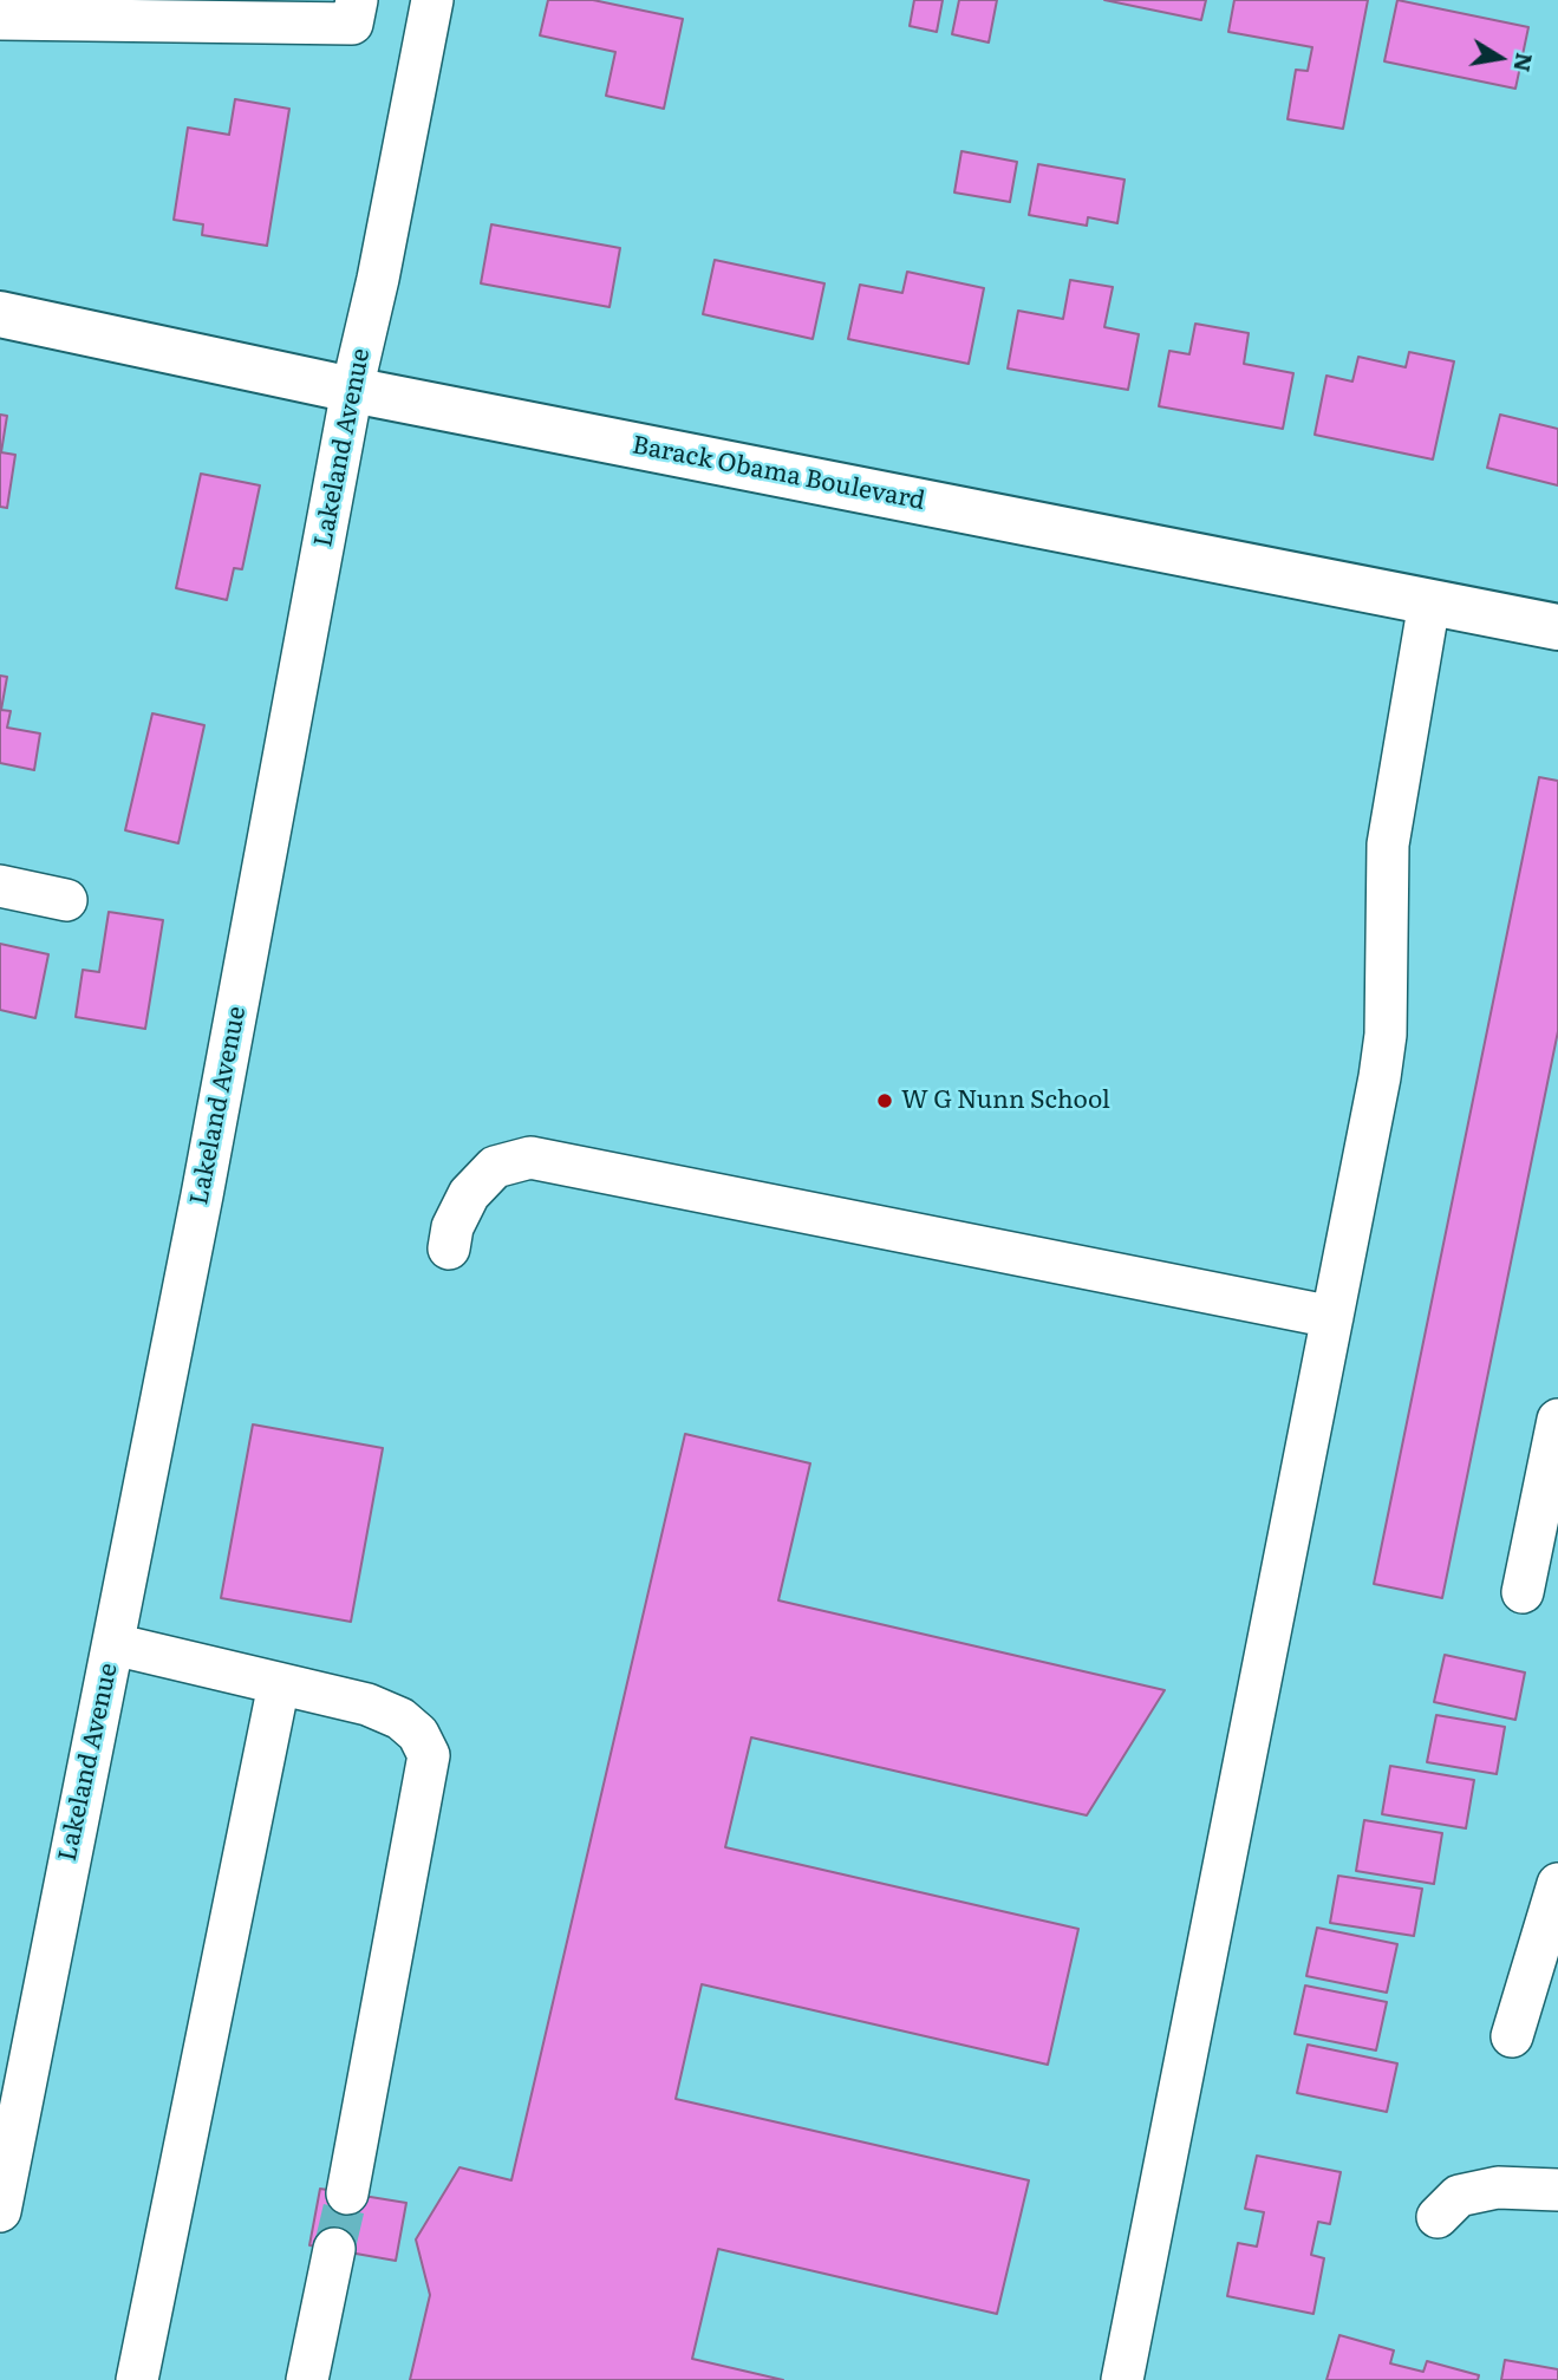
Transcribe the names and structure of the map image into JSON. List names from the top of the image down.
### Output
{
  "streets": {
    "main road": ["Barack Obama Boulevard"],
    "street": ["Lakeland Avenue"]
  },
  "crossings": [
    ["Lakeland Avenue", "Barack Obama Boulevard"]
  ],
  "places": ["W G Nunn School"],
  "north": "right"
}
